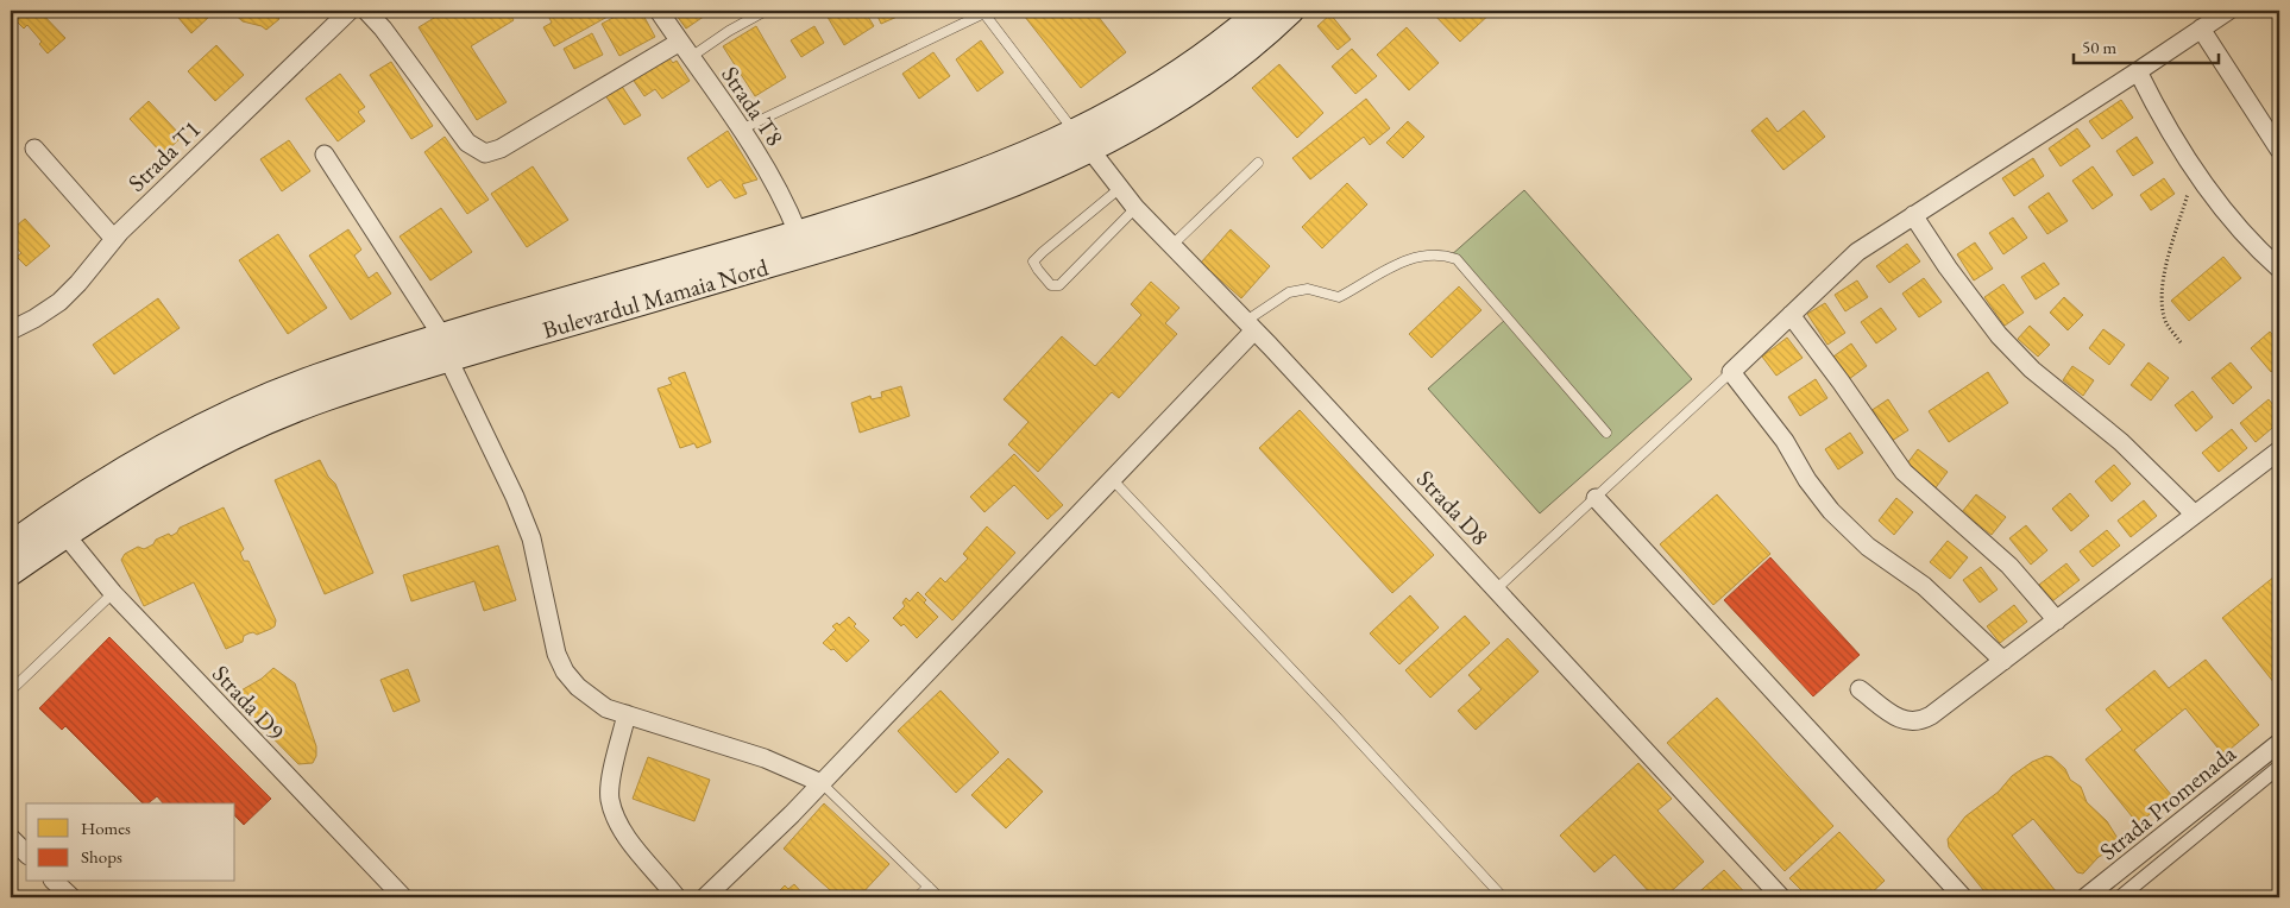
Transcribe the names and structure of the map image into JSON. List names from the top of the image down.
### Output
{
  "streets": {
    "main road": ["Bulevardul Mamaia Nord"],
    "street": [
      "Strada T8",
      "Strada T1",
      "Strada D8",
      "Strada D9",
      "Strada Promenada"
    ]
  },
  "crossings": [
    ["Strada T8", "Bulevardul Mamaia Nord"],
    ["Bulevardul Mamaia Nord", "Strada D8"],
    ["Bulevardul Mamaia Nord", "Strada D9"]
  ],
  "legend": ["Homes", "Shops"],
  "scale_bar": "50 m"
}
